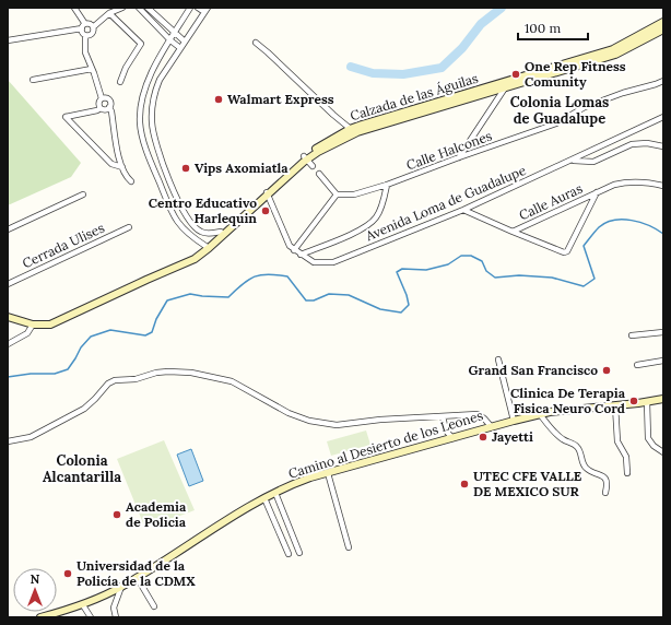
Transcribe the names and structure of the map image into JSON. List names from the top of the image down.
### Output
{
  "streets": {
    "main road": ["Calzada de las Águilas", "Camino al Desierto de los Leones"],
    "street": [
      "Calle Halcones",
      "Calle Auras",
      "Avenida Loma de Guadalupe",
      "Cerrada Ulises"
    ]
  },
  "crossings": [
    ["Calzada de las Águilas", "Avenida Loma de Guadalupe"]
  ],
  "districts": ["Colonia Lomas de Guadalupe", "Colonia Alcantarilla"],
  "places": [
    "One Rep Fitness Comunity",
    "Walmart Express",
    "Vips Axomiatla",
    "Centro Educativo Harlequin",
    "Grand San Francisco",
    "Clinica De Terapia Fisica Neuro Cord",
    "Jayetti",
    "UTEC CFE VALLE DE MEXICO SUR",
    "Academia de Policia",
    "Universidad de la Policía de la CDMX"
  ],
  "scale_bar": "100 m",
  "north": "top"
}
